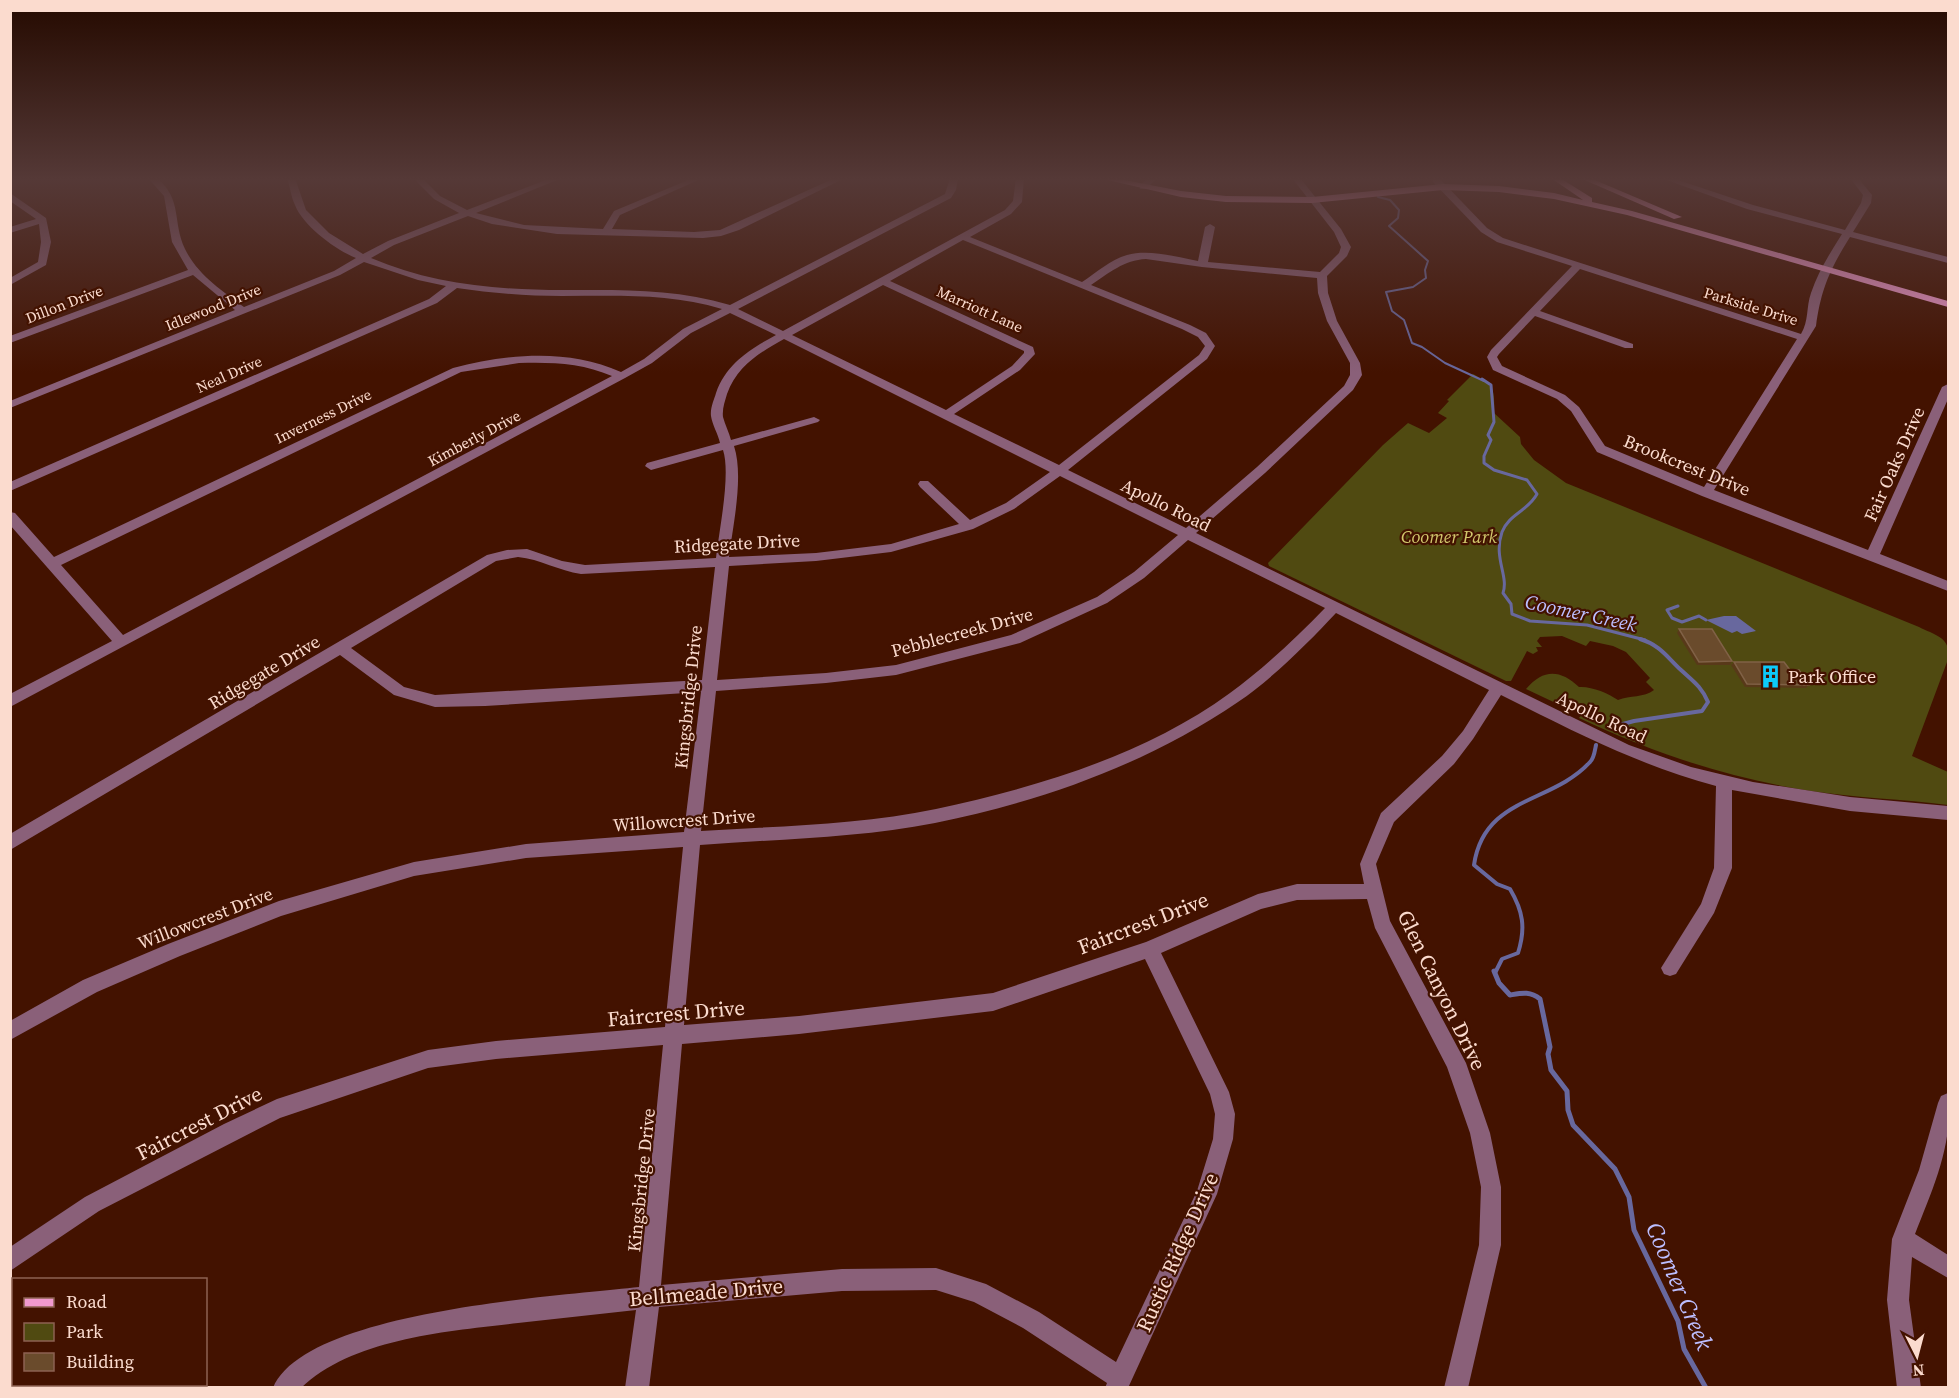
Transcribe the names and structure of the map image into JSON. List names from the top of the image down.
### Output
{
  "streets": {
    "street": [
      "Dillon Drive",
      "Parkside Drive",
      "Idlewood Drive",
      "Marriott Lane",
      "Neal Drive",
      "Inverness Drive",
      "Kimberly Drive",
      "Fair Oaks Drive",
      "Brookcrest Drive",
      "Apollo Road",
      "Ridgegate Drive",
      "Pebblecreek Drive",
      "Kingsbridge Drive",
      "Willowcrest Drive",
      "Faircrest Drive",
      "Glen Canyon Drive",
      "Rustic Ridge Drive",
      "Bellmeade Drive"
    ]
  },
  "crossings": [
    ["Parkside Drive", "Brookcrest Drive"],
    ["Idlewood Drive", "Apollo Road"],
    ["Marriott Lane", "Apollo Road"],
    ["Marriott Lane", "Kingsbridge Drive"],
    ["Neal Drive", "Apollo Road"],
    ["Inverness Drive", "Kimberly Drive"],
    ["Kimberly Drive", "Apollo Road"],
    ["Fair Oaks Drive", "Brookcrest Drive"],
    ["Apollo Road", "Ridgegate Drive"],
    ["Apollo Road", "Pebblecreek Drive"],
    ["Apollo Road", "Kingsbridge Drive"],
    ["Apollo Road", "Willowcrest Drive"],
    ["Apollo Road", "Glen Canyon Drive"],
    ["Ridgegate Drive", "Pebblecreek Drive"],
    ["Ridgegate Drive", "Kingsbridge Drive"],
    ["Pebblecreek Drive", "Kingsbridge Drive"],
    ["Kingsbridge Drive", "Willowcrest Drive"],
    ["Kingsbridge Drive", "Faircrest Drive"],
    ["Kingsbridge Drive", "Bellmeade Drive"],
    ["Faircrest Drive", "Glen Canyon Drive"],
    ["Faircrest Drive", "Rustic Ridge Drive"],
    ["Rustic Ridge Drive", "Bellmeade Drive"]
  ],
  "water": ["Coomer Creek"],
  "parks": ["Coomer Park"],
  "places": {
    "building": ["Park Office"]
  },
  "legend": ["Road", "Park", "Building"],
  "north": "bottom"
}
